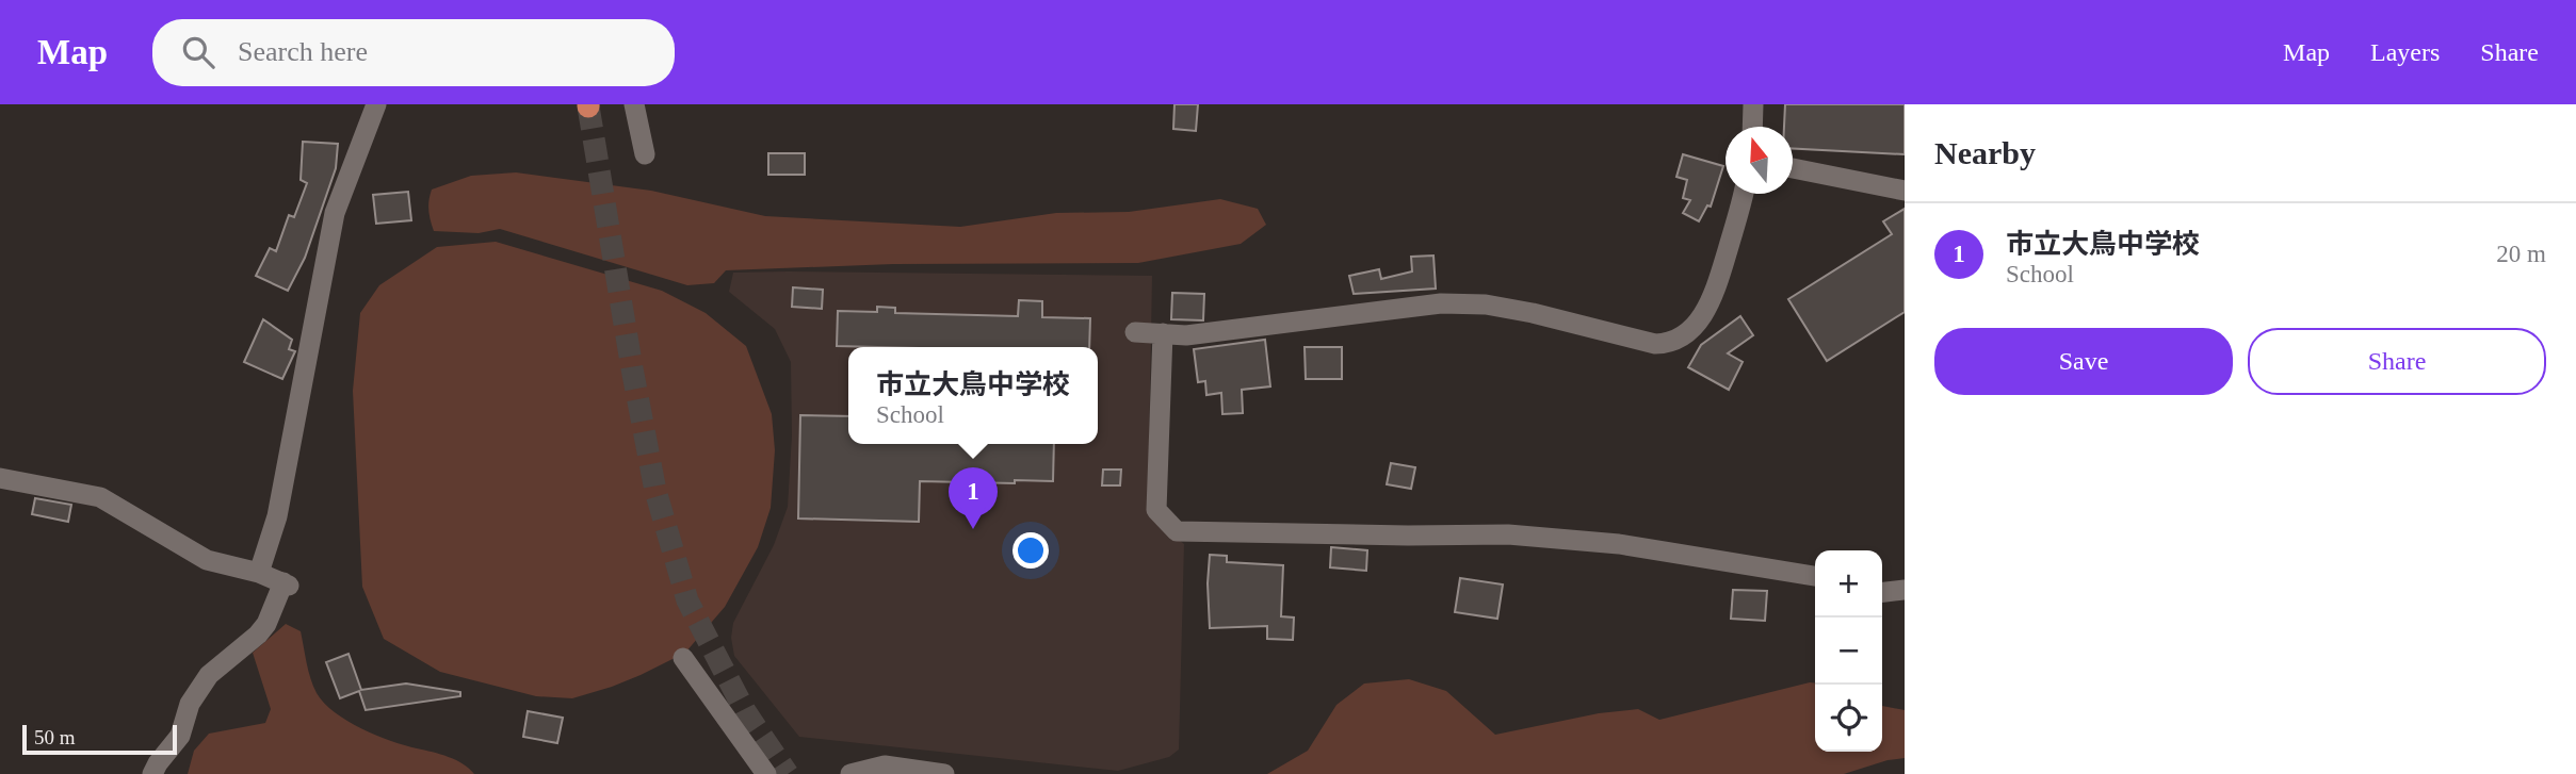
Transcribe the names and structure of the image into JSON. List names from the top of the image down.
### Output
{
  "scale_bar": "50 m",
  "north": "top",
  "page": {
    "header": "Map",
    "search": "Search here",
    "nav": ["Map", "Layers", "Share"],
    "heading": "Nearby",
    "list": [
      {
        "mark": "1",
        "name": "市立大鳥中学校",
        "note": "School",
        "value": "20 m"
      }
    ],
    "buttons": ["Save", "Share"],
    "popup": ["市立大鳥中学校", "School"],
    "pins": "1",
    "map_buttons": ["+", "−"],
    "scale": "50 m"
  }
}
